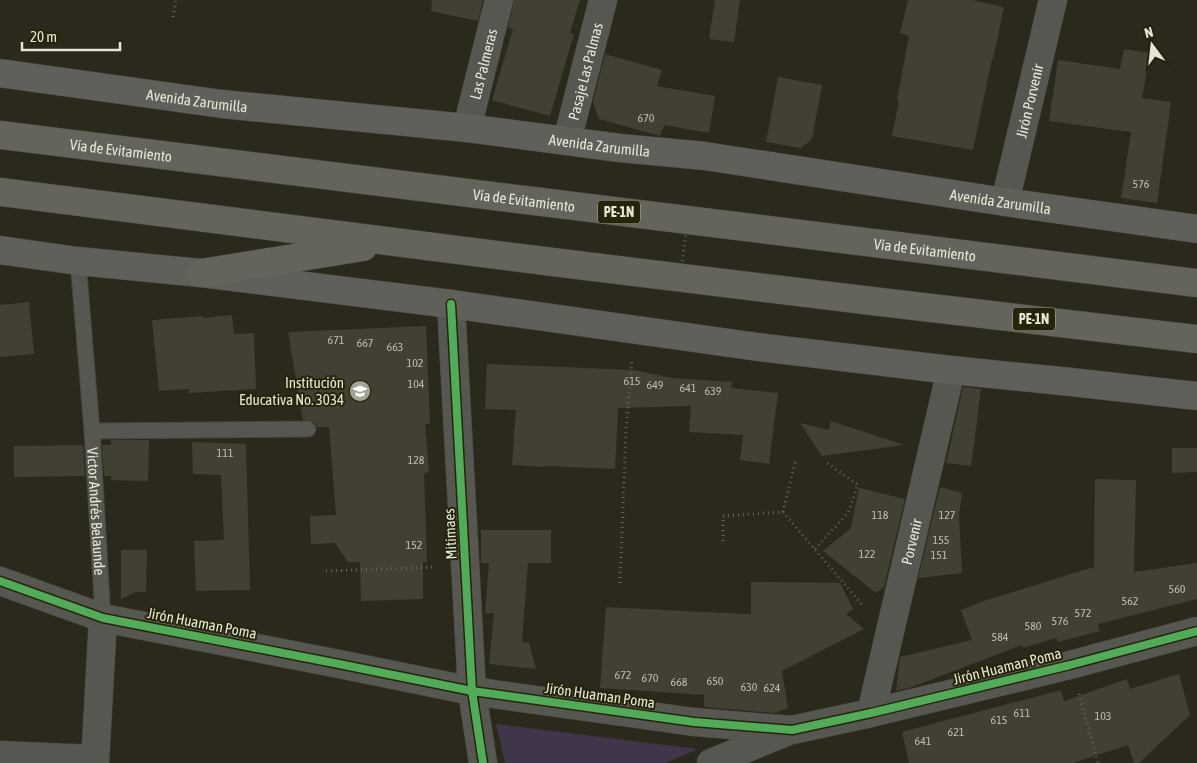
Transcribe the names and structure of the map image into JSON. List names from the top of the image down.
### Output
{
  "streets": {
    "highway": ["Vía de Evitamiento", "PE-1N"],
    "main road": ["Avenida Zarumilla"],
    "street": [
      "Las Palmeras",
      "Pasaje Las Palmas",
      "Jirón Porvenir",
      "Victor Andrés Belaunde",
      "Mitimaes",
      "Porvenir",
      "Jirón Huaman Poma"
    ]
  },
  "crossings": [
    ["Las Palmeras", "Avenida Zarumilla"],
    ["Pasaje Las Palmas", "Avenida Zarumilla"],
    ["Avenida Zarumilla", "Jirón Porvenir"],
    ["Victor Andrés Belaunde", "Jirón Huaman Poma"],
    ["Mitimaes", "Jirón Huaman Poma"],
    ["Porvenir", "Jirón Huaman Poma"]
  ],
  "places": {
    "school or university": ["Institución Educativa No. 3034"]
  },
  "house_numbers": [
    "670",
    "576",
    "671",
    "667",
    "663",
    "102",
    "615",
    "104",
    "649",
    "641",
    "639",
    "111",
    "128",
    "118",
    "127",
    "155",
    "152",
    "122",
    "151",
    "560",
    "562",
    "572",
    "576",
    "580",
    "584",
    "672",
    "670",
    "650",
    "668",
    "630",
    "624",
    "611",
    "103",
    "615",
    "621",
    "641"
  ],
  "scale_bar": "20 m",
  "north": "top"
}
